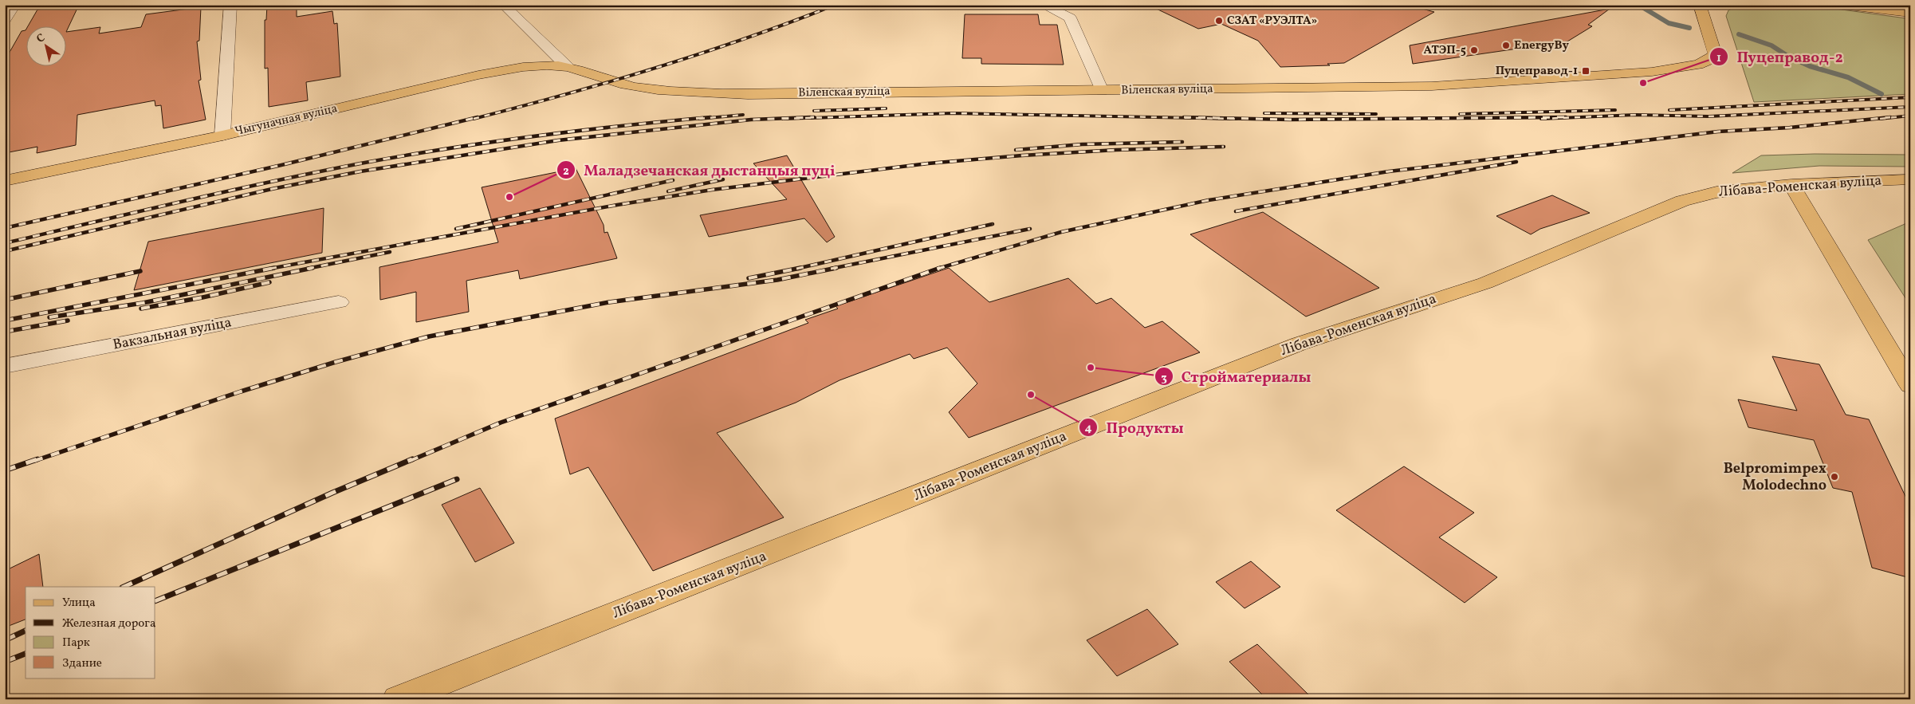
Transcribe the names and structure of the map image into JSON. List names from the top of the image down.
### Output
{
  "streets": {
    "main road": ["Віленская вуліца", "Чыгуначная вуліца", "Лібава-Роменская вуліца"],
    "street": ["Вакзальная вуліца"]
  },
  "crossings": [
    ["Віленская вуліца", "Чыгуначная вуліца"]
  ],
  "places": {
    "other": [
      "СЗАТ «РУЭЛТА»",
      "EnergyBy",
      "АТЭП-5",
      "Пуцеправод-2",
      "Маладзечанская дыстанцыя пуці",
      "Стройматериалы",
      "Продукты",
      "Belpromimpex Molodechno"
    ],
    "transit": ["Пуцеправод-1"]
  },
  "legend": [
    "Улица",
    "Железная дорога",
    "Парк",
    "Здание"
  ],
  "north": "top left"
}
